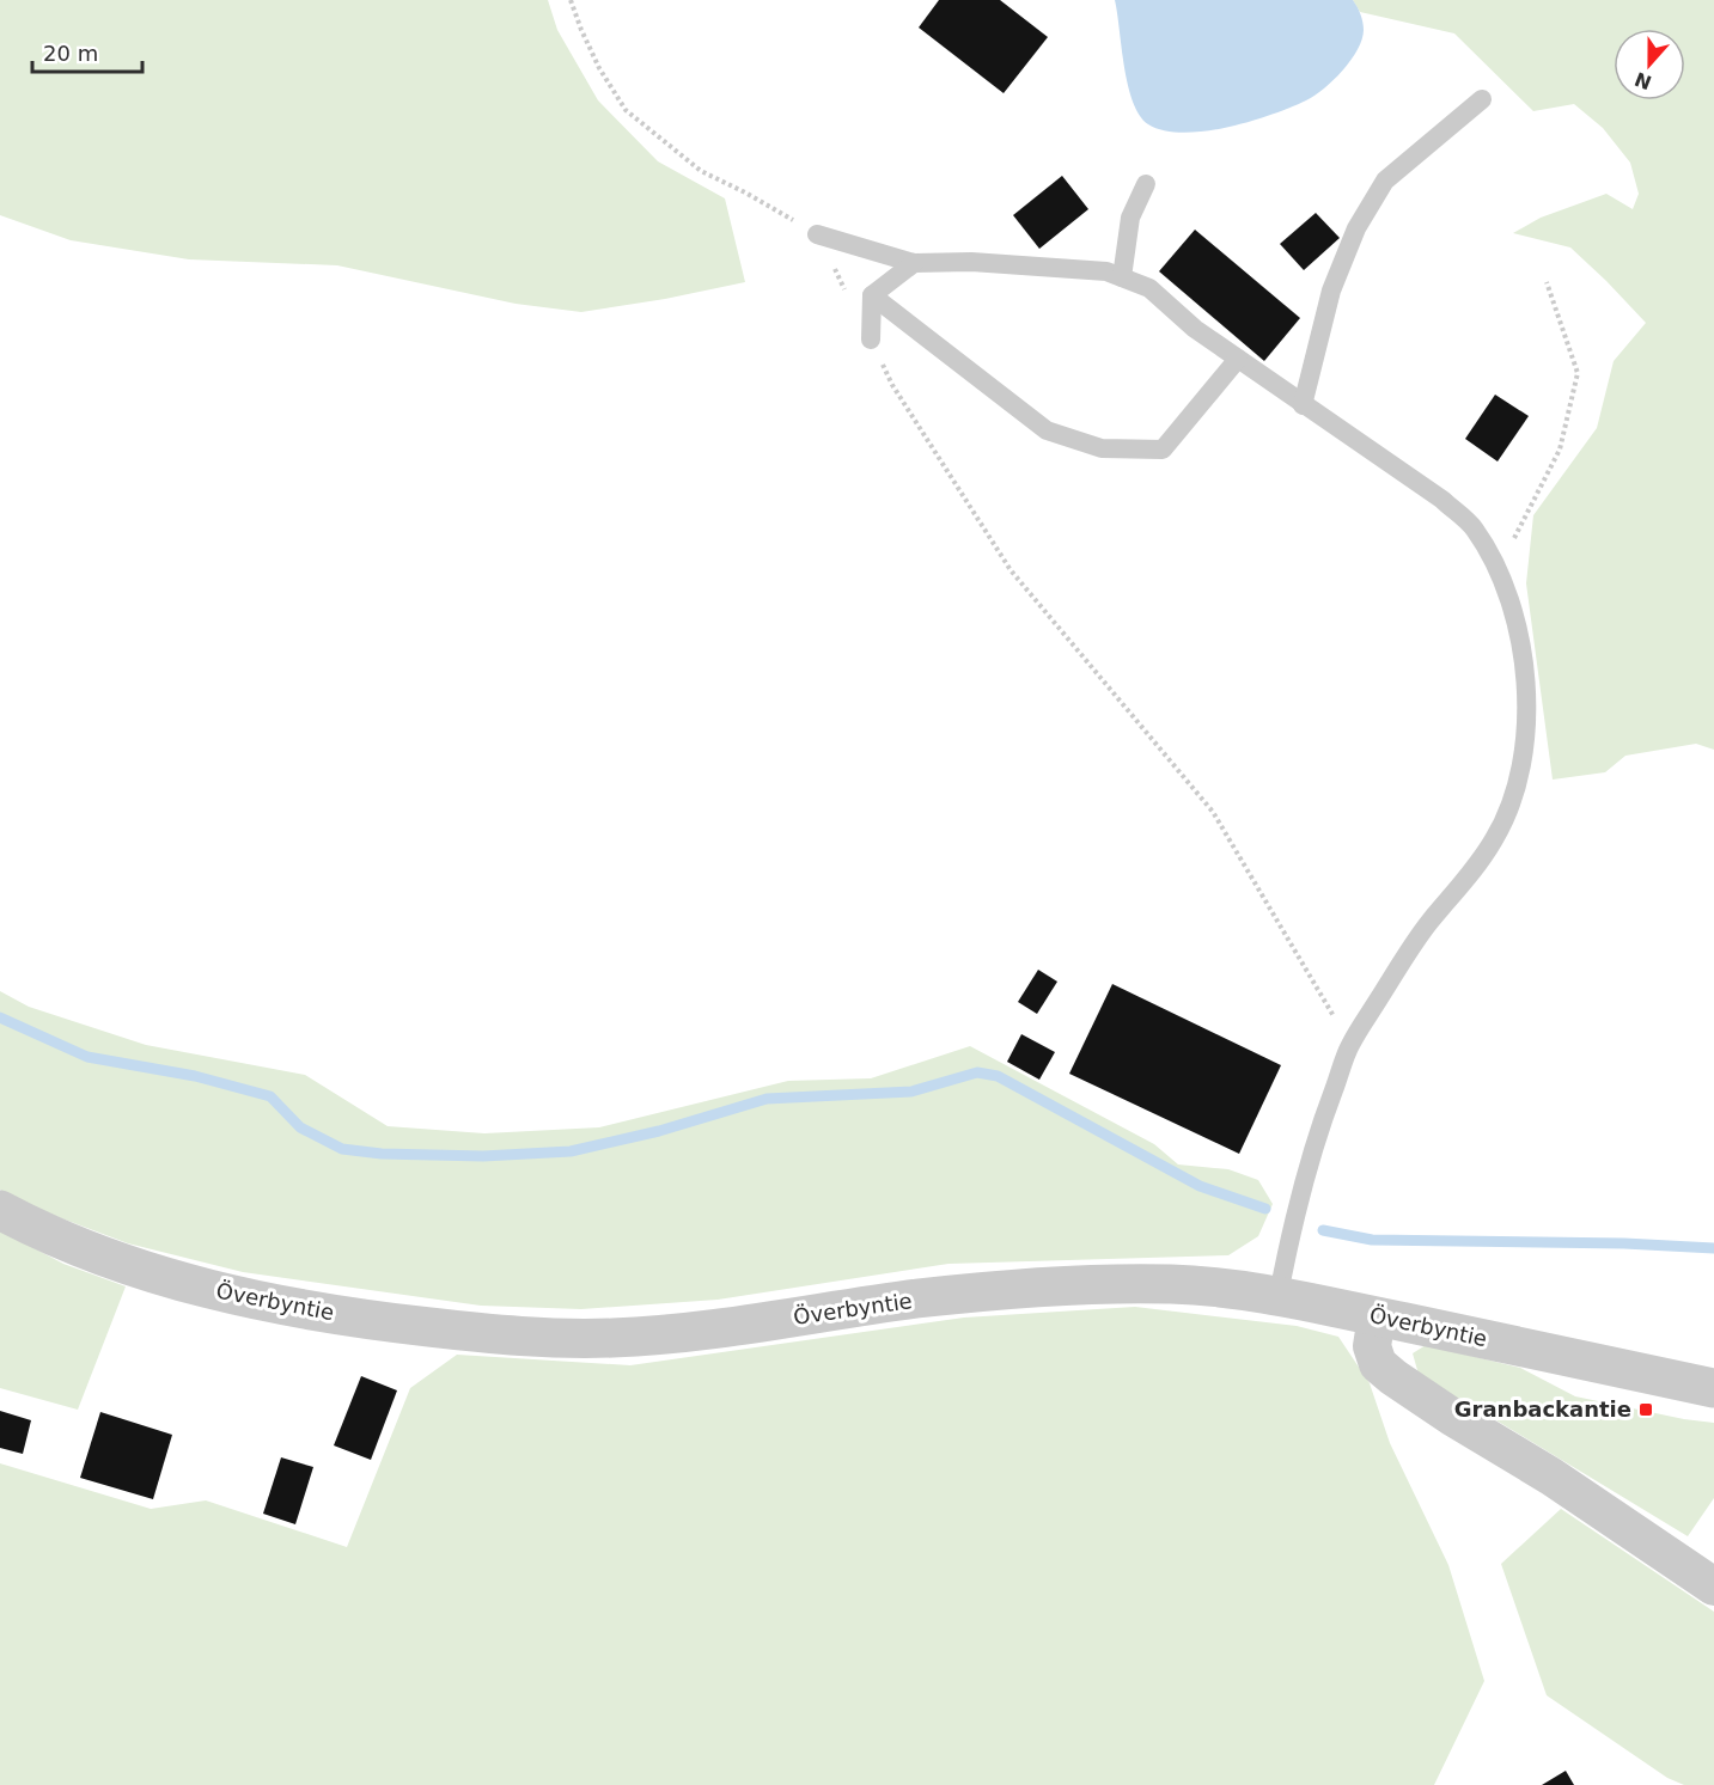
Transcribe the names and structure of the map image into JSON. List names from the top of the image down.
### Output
{
  "streets": {
    "street": ["Överbyntie"]
  },
  "places": {
    "transit": ["Granbackantie"]
  },
  "scale_bar": "20 m",
  "north": "bottom"
}
